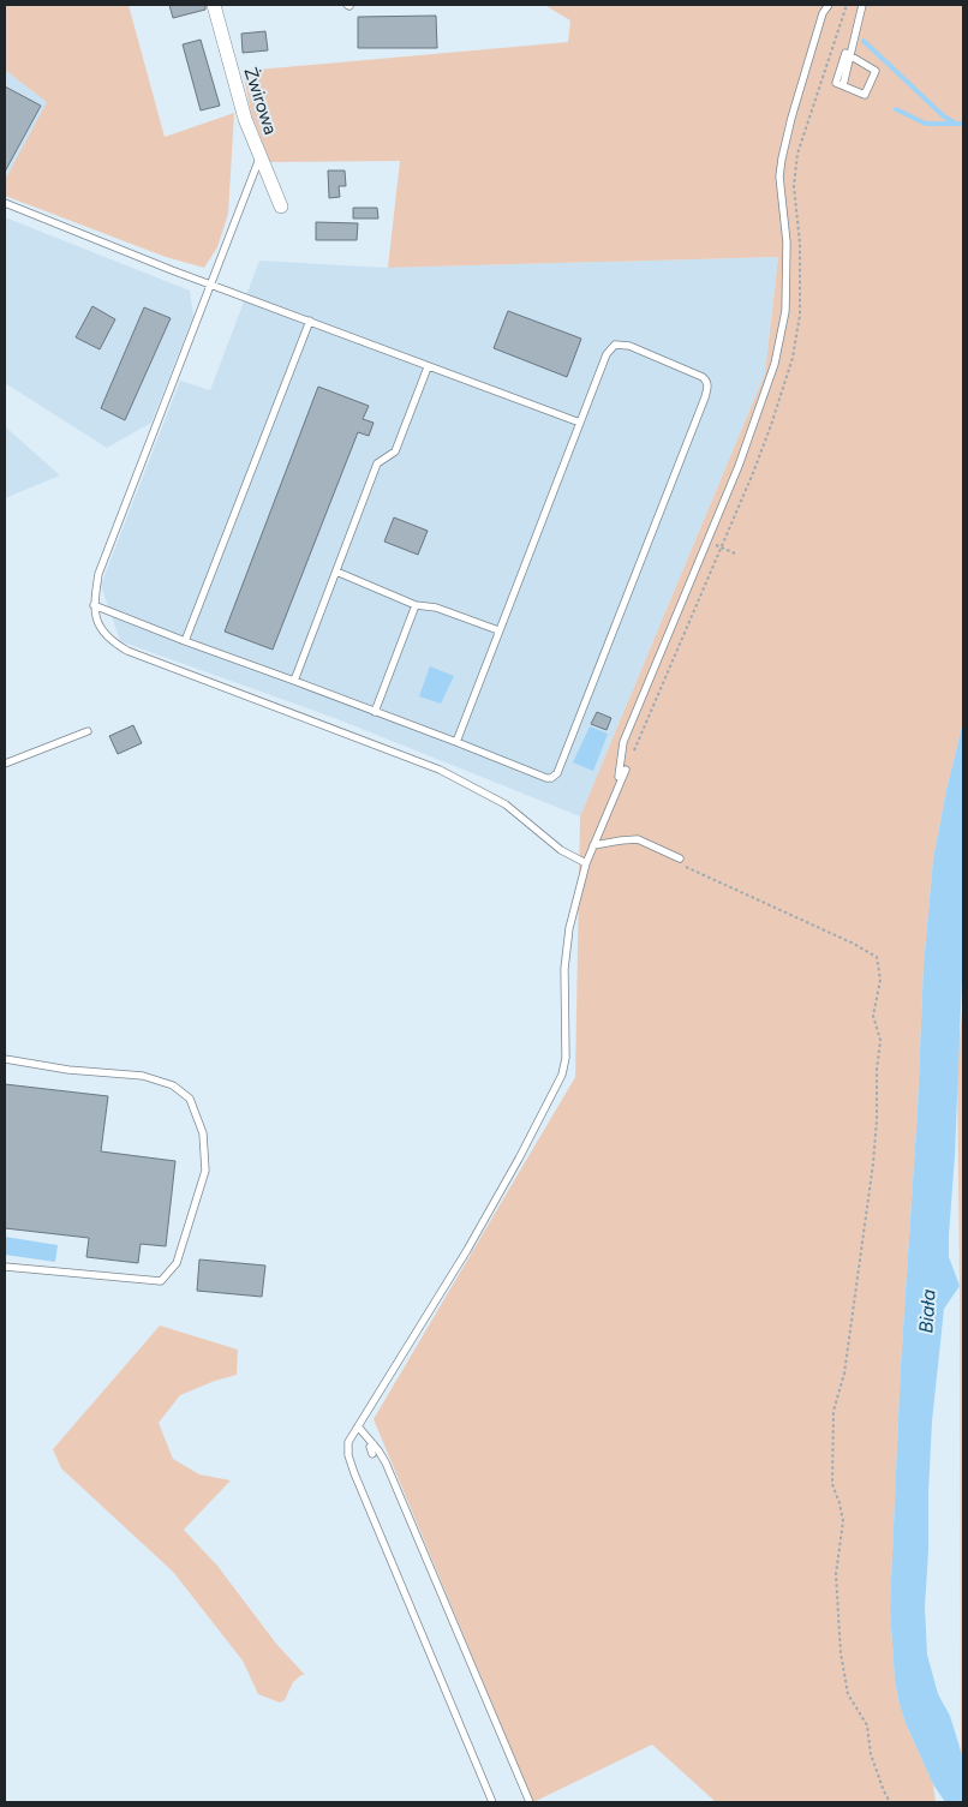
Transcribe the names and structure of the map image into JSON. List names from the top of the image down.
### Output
{
  "streets": {
    "street": ["Żwirowa"]
  },
  "water": ["Biała"]
}
